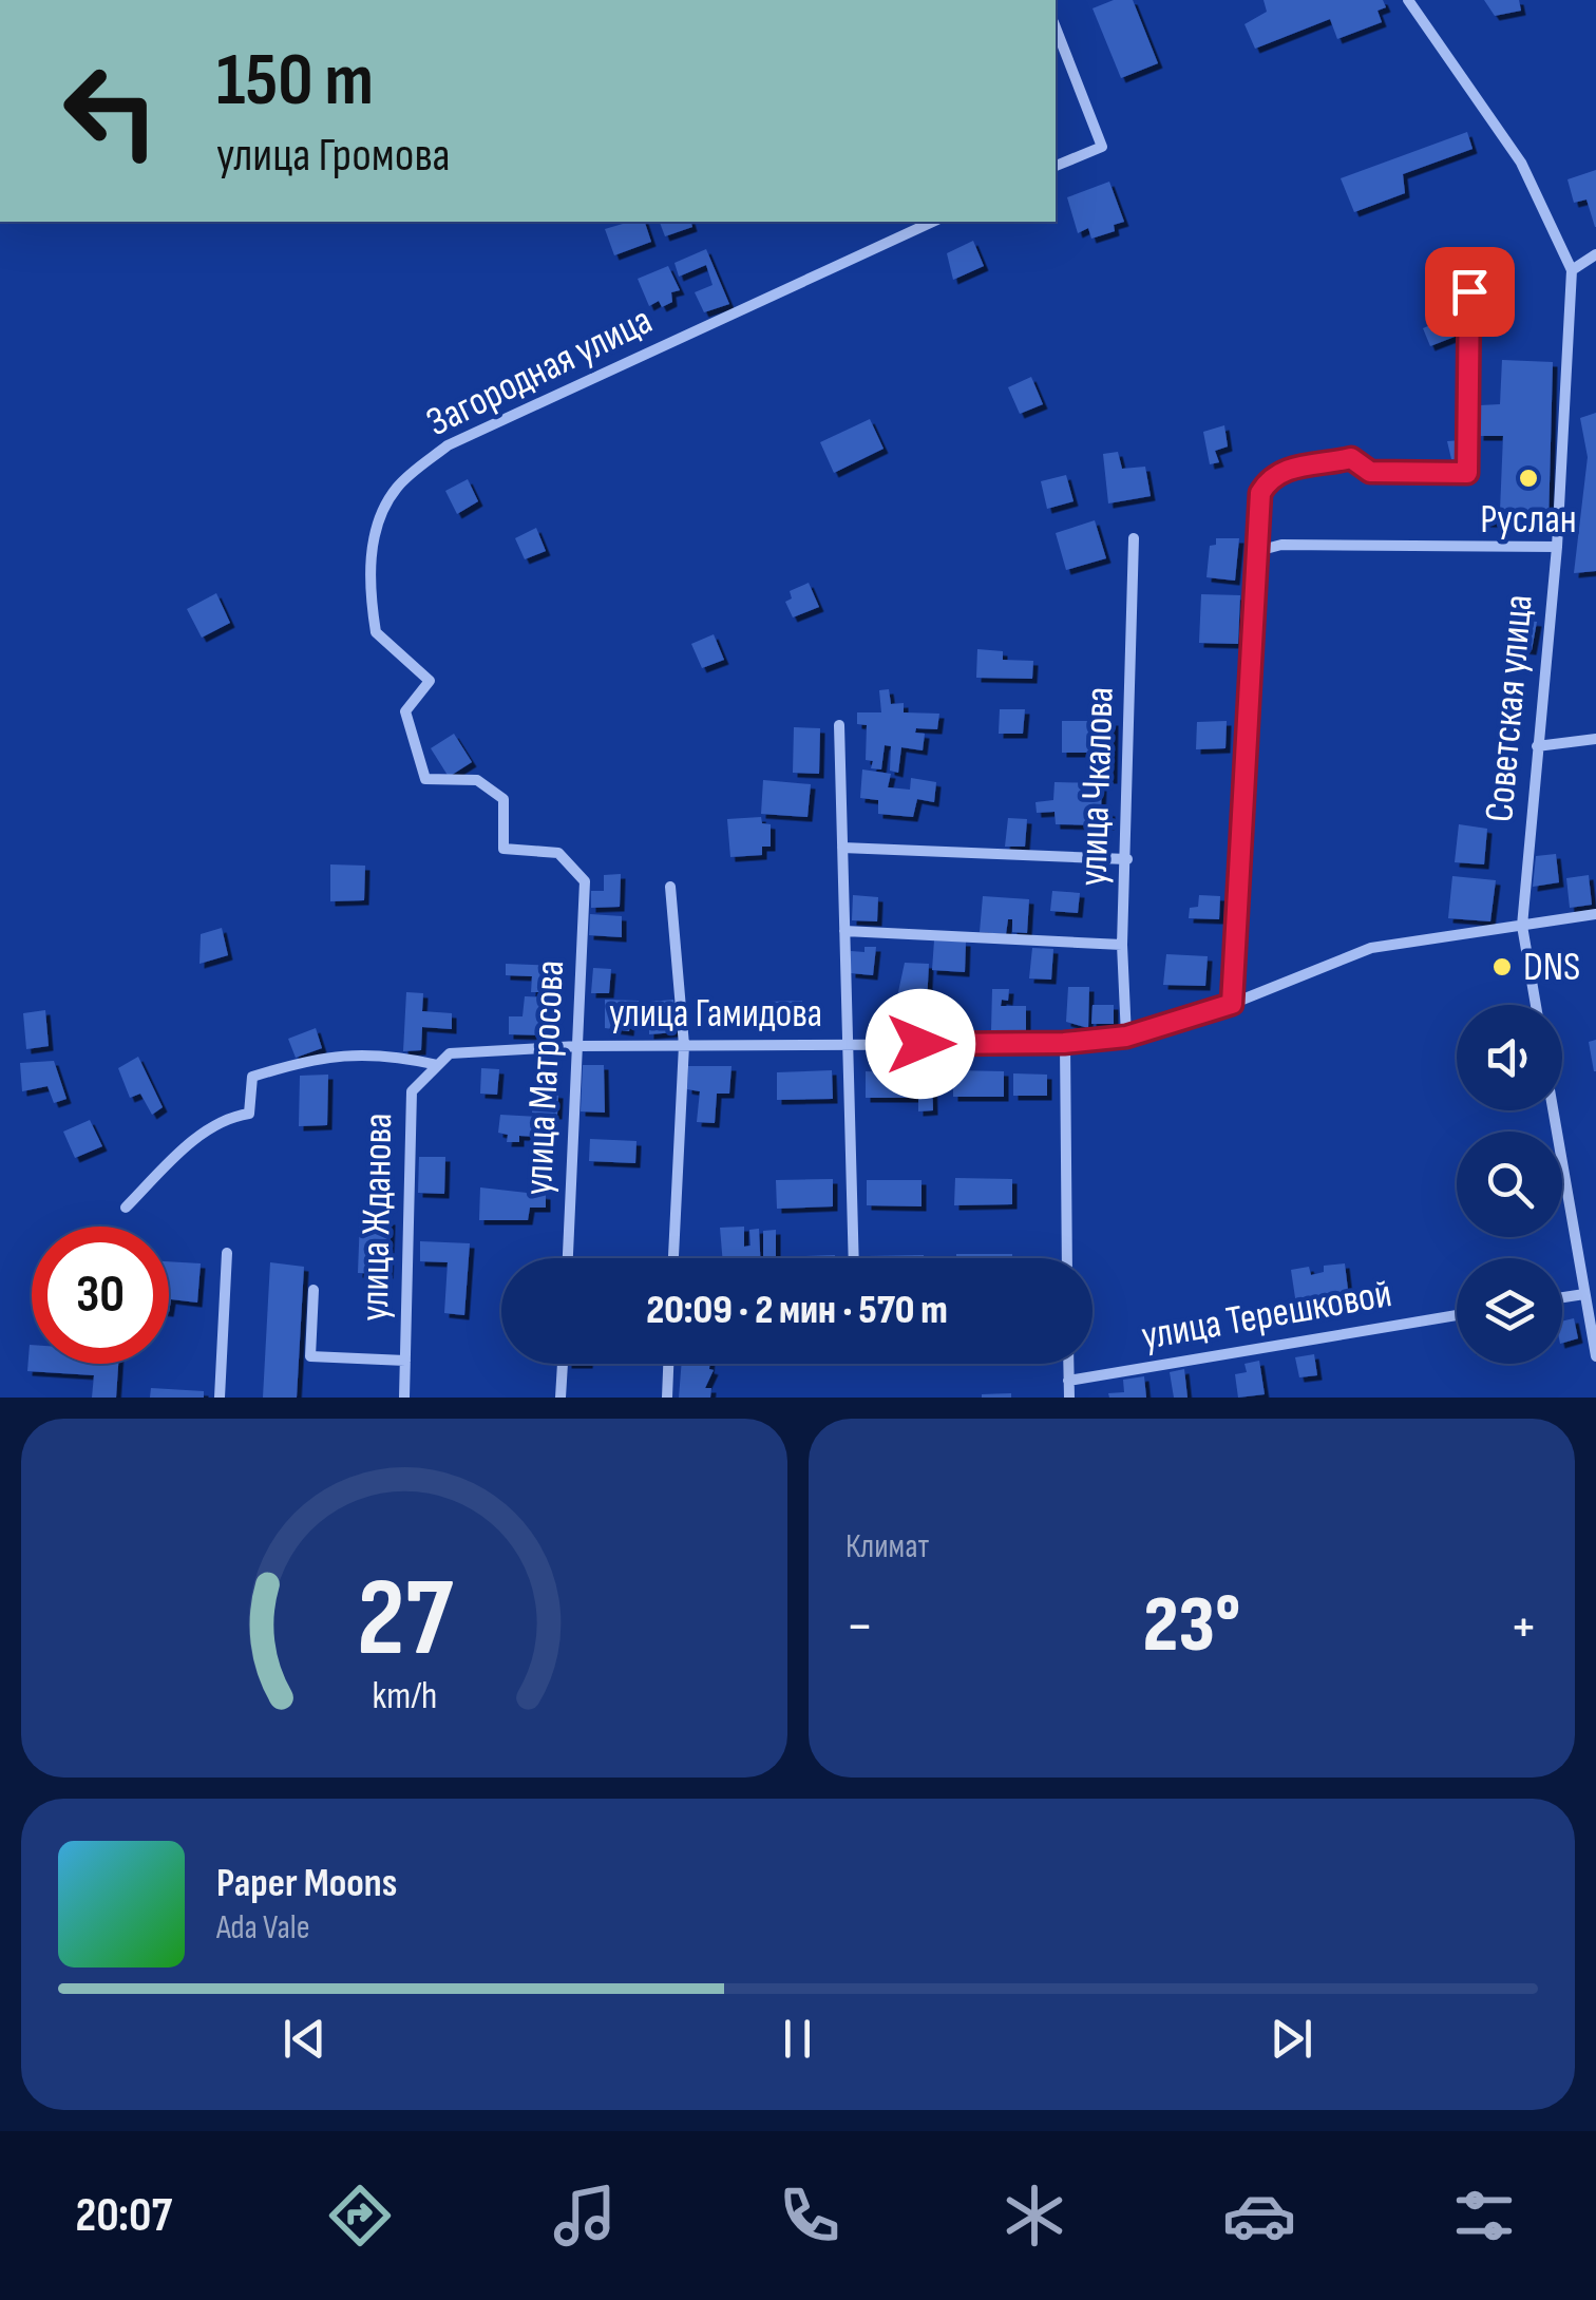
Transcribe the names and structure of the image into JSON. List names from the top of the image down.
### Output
{
  "streets": {
    "street": [
      "Загородная улица",
      "Советская улица",
      "улица Чкалова",
      "улица Гамидова",
      "улица Матросова",
      "улица Жданова",
      "улица Терешковой"
    ]
  },
  "crossings": [
    ["Загородная улица", "улица Матросова"],
    ["Советская улица", "улица Гамидова"],
    ["улица Чкалова", "улица Гамидова"],
    ["улица Гамидова", "улица Матросова"],
    ["улица Гамидова", "улица Жданова"]
  ],
  "places": ["Руслан", "DNS"],
  "page": {
    "turn": ["150 m", "улица Громова"],
    "limit": "30",
    "trip": "20:09 · 2 мин · 570 m",
    "tile": "Климат",
    "heat": ["−", "23°", "+"],
    "song": ["Paper Moons", "Ada Vale"],
    "tabs": "20:07",
    "gauge": ["27", "km/h"]
  }
}
